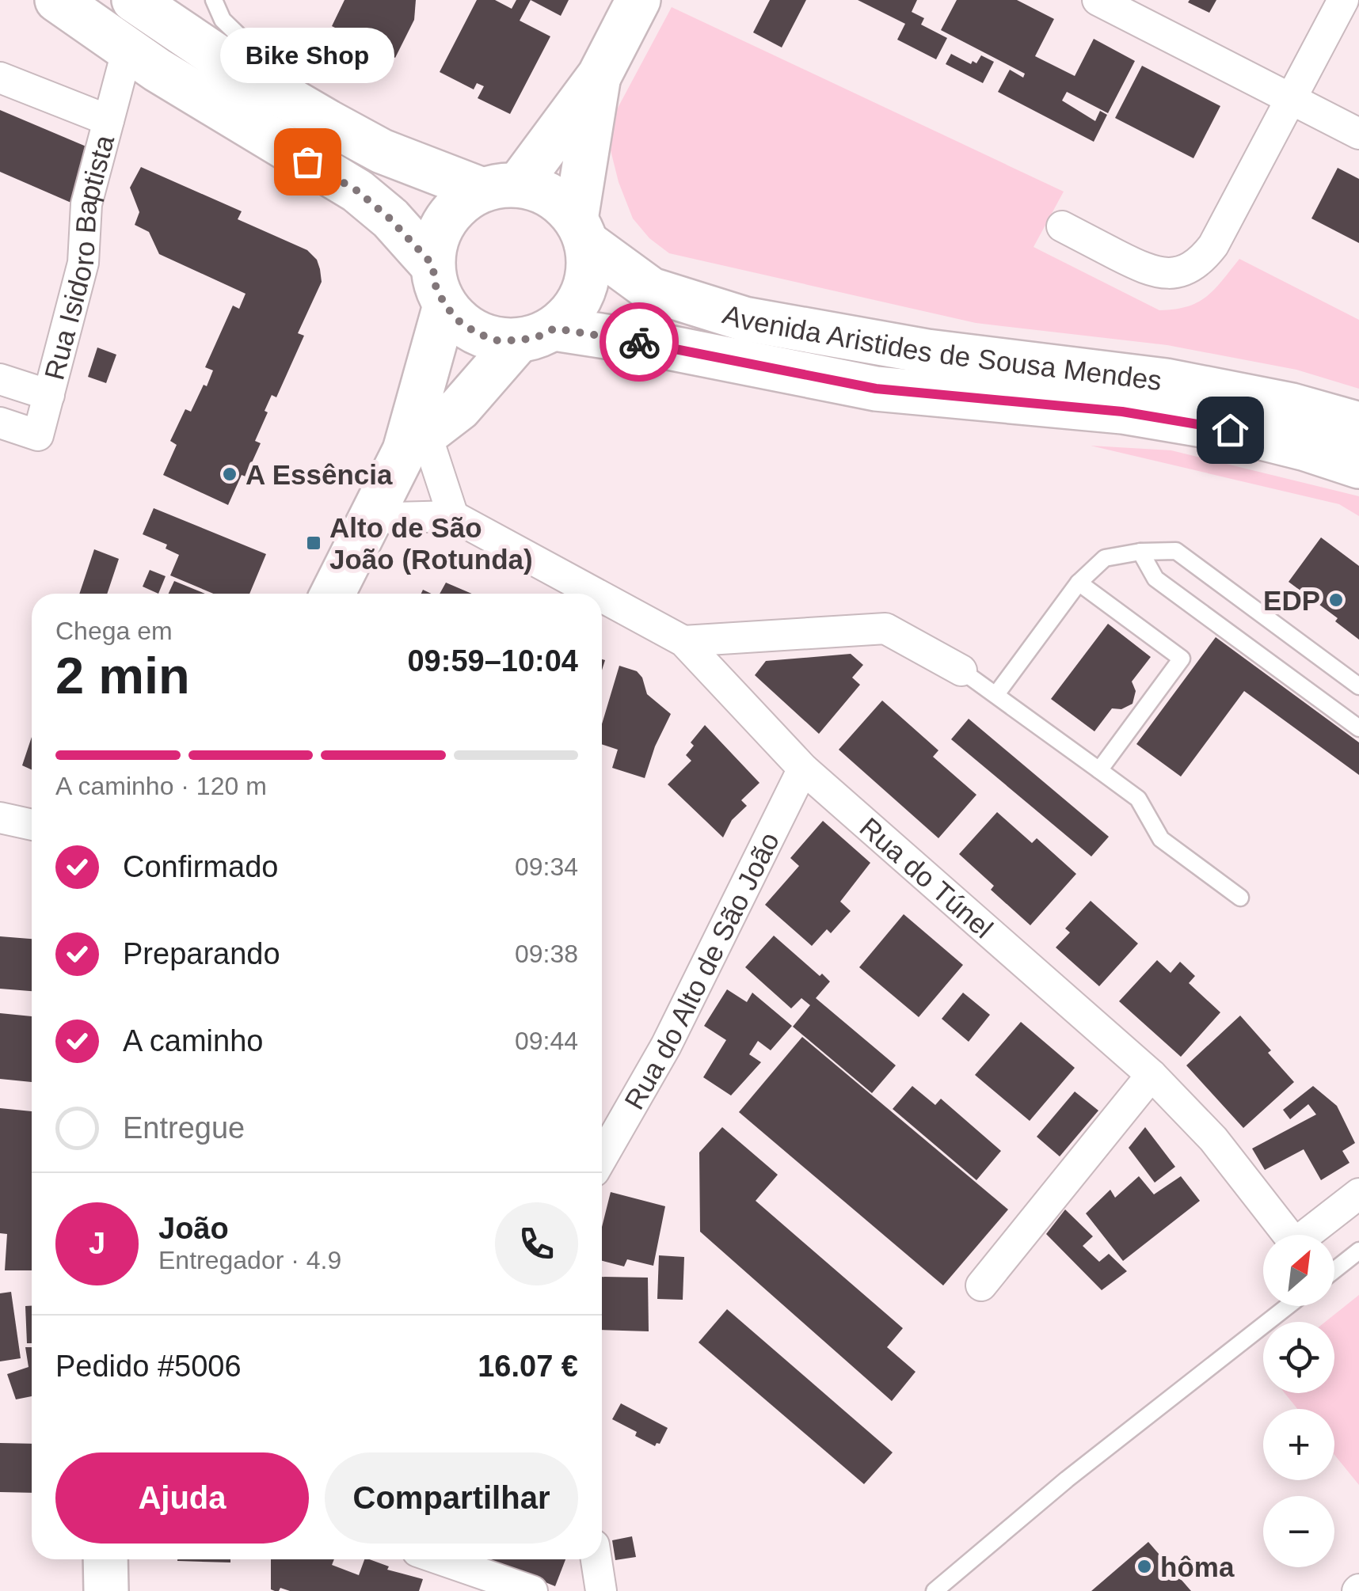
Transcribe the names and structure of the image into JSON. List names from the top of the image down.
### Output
{
  "streets": {
    "main road": ["Avenida Aristides de Sousa Mendes"],
    "street": ["Rua Isidoro Baptista", "Rua do Túnel", "Rua do Alto de São João"]
  },
  "crossings": [
    ["Rua do Túnel", "Rua do Alto de São João"]
  ],
  "places": {
    "other": [
      "Bike Shop",
      "A Essência",
      "EDP",
      "hôma"
    ],
    "transit": ["Alto de São João (Rotunda)"]
  },
  "north": "top right",
  "page": {
    "bubble": "Bike Shop",
    "heading": ["2 min", "Chega em", "09:59–10:04"],
    "panel": [
      "João",
      "Entregador · 4.9",
      "Pedido #5006",
      "16.07 €"
    ],
    "bar": "A caminho · 120 m",
    "list": [
      ["Confirmado", "09:34"],
      ["Preparando", "09:38"],
      ["A caminho", "09:44"],
      "Entregue"
    ],
    "round": "J",
    "map_buttons": ["+", "−"],
    "buttons": ["Ajuda", "Compartilhar"]
  }
}
